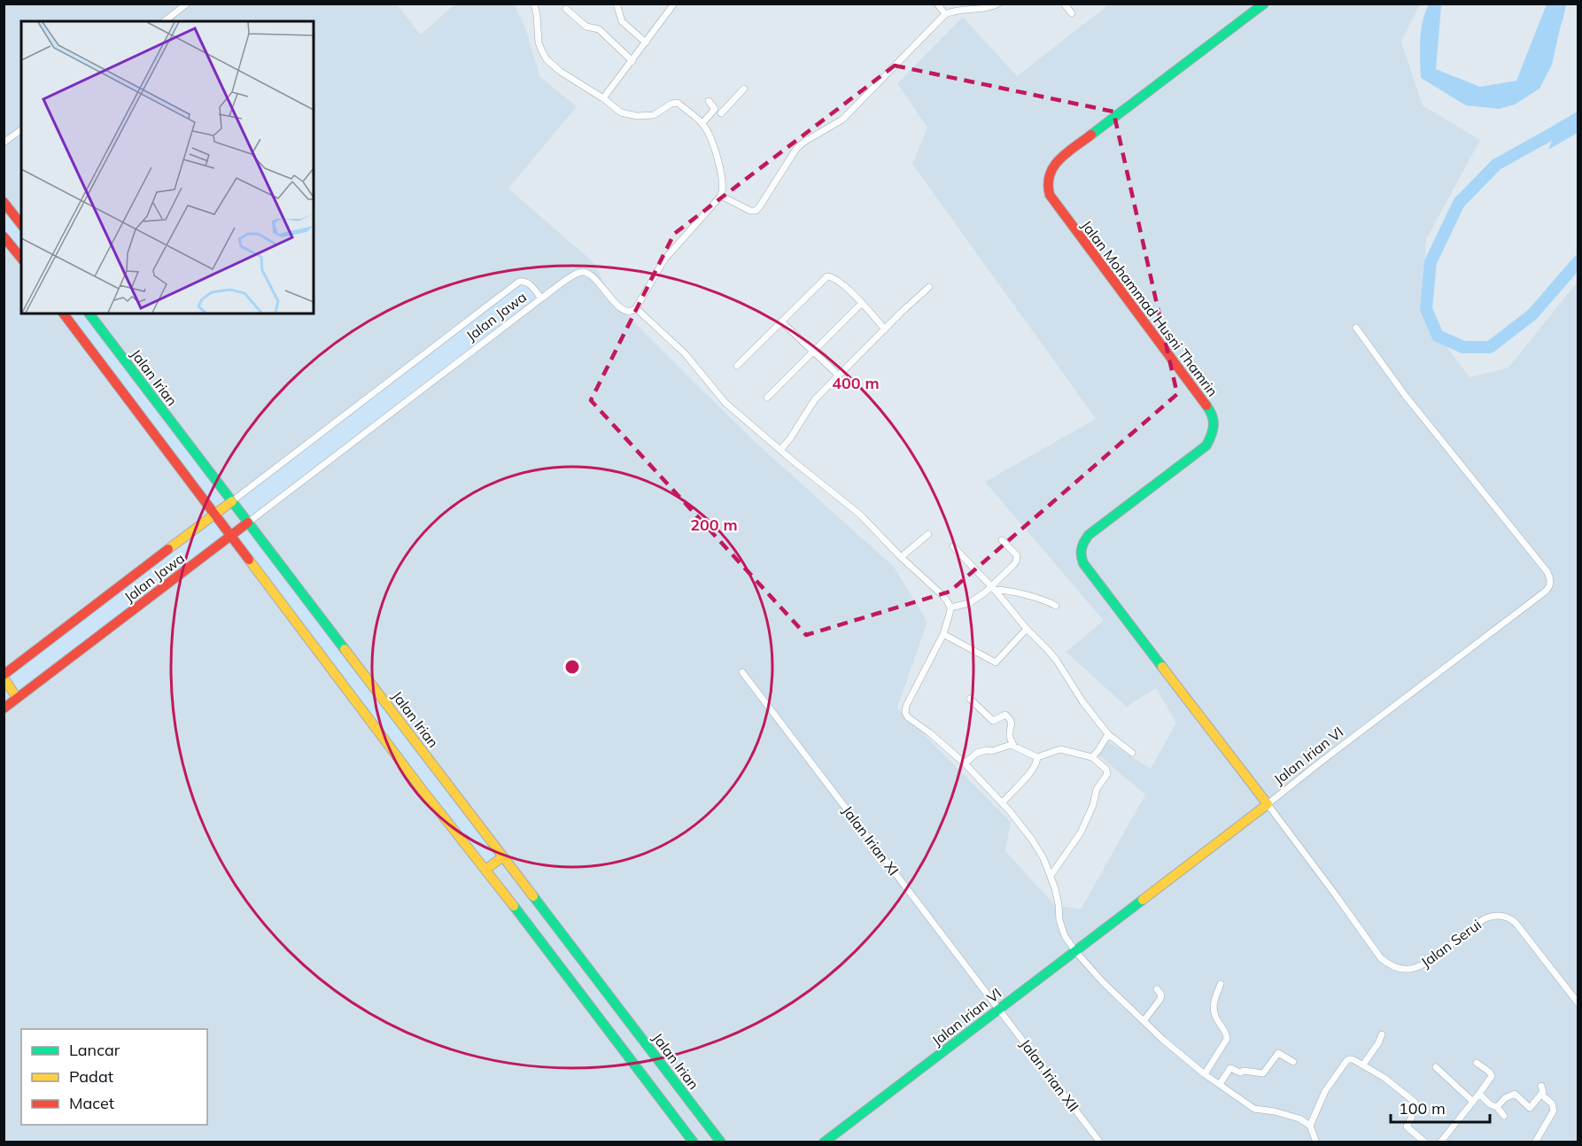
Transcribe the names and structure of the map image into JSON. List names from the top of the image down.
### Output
{
  "streets": {
    "street": [
      "Jalan Mohammad Husni Thamrin",
      "Jalan Jawa",
      "Jalan Irian",
      "Jalan Irian VI",
      "Jalan Irian XI",
      "Jalan Serui",
      "Jalan Irian XII"
    ]
  },
  "crossings": [
    ["Jalan Mohammad Husni Thamrin", "Jalan Irian VI"],
    ["Jalan Mohammad Husni Thamrin", "Jalan Serui"],
    ["Jalan Jawa", "Jalan Irian"],
    ["Jalan Irian VI", "Jalan Irian XI"],
    ["Jalan Irian VI", "Jalan Serui"],
    ["Jalan Irian VI", "Jalan Irian XII"],
    ["Jalan Irian XI", "Jalan Irian XII"]
  ],
  "legend": ["Lancar", "Padat", "Macet"],
  "scale_bar": "100 m",
  "rings": ["400 m", "200 m"]
}
